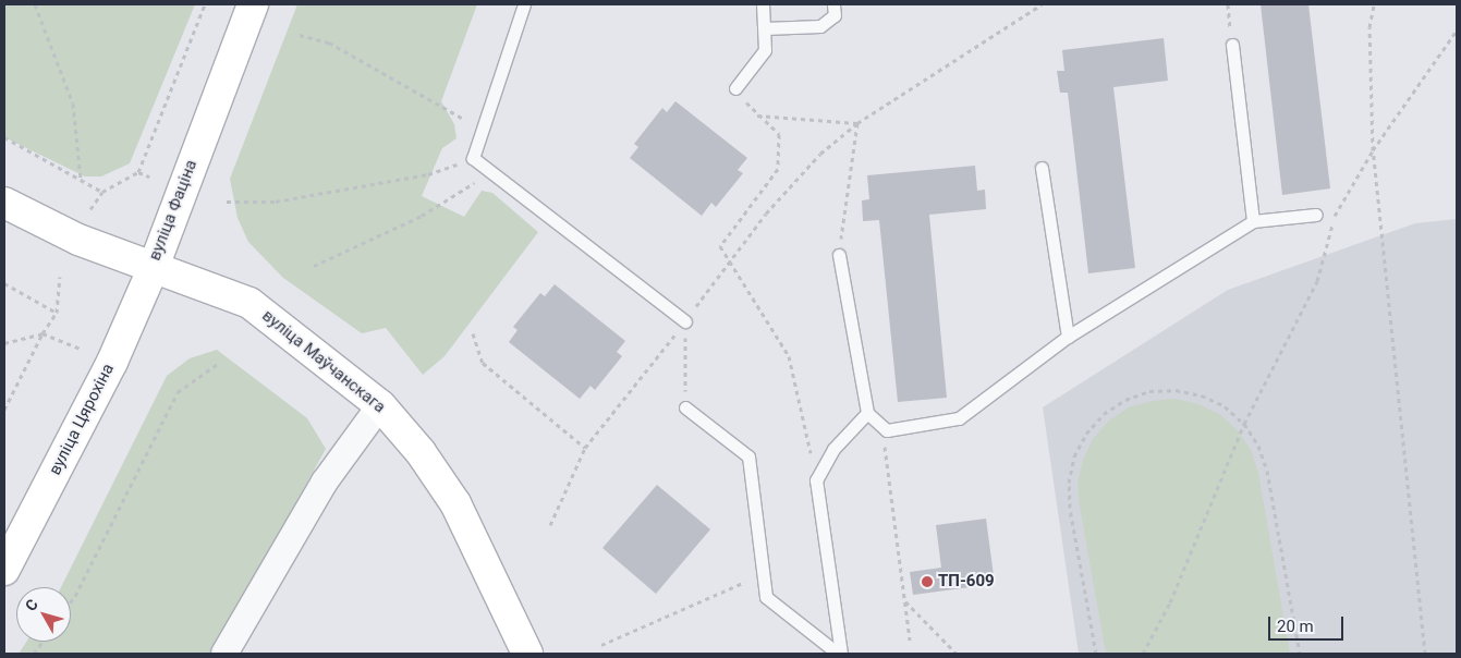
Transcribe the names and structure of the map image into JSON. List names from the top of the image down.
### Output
{
  "streets": {
    "main road": ["вуліца Фаціна", "вуліца Маўчанскага", "вуліца Цярохіна"]
  },
  "crossings": [
    ["вуліца Фаціна", "вуліца Маўчанскага"],
    ["вуліца Фаціна", "вуліца Цярохіна"],
    ["вуліца Маўчанскага", "вуліца Цярохіна"]
  ],
  "places": ["ТП-609"],
  "scale_bar": "20 m",
  "north": "top left"
}
